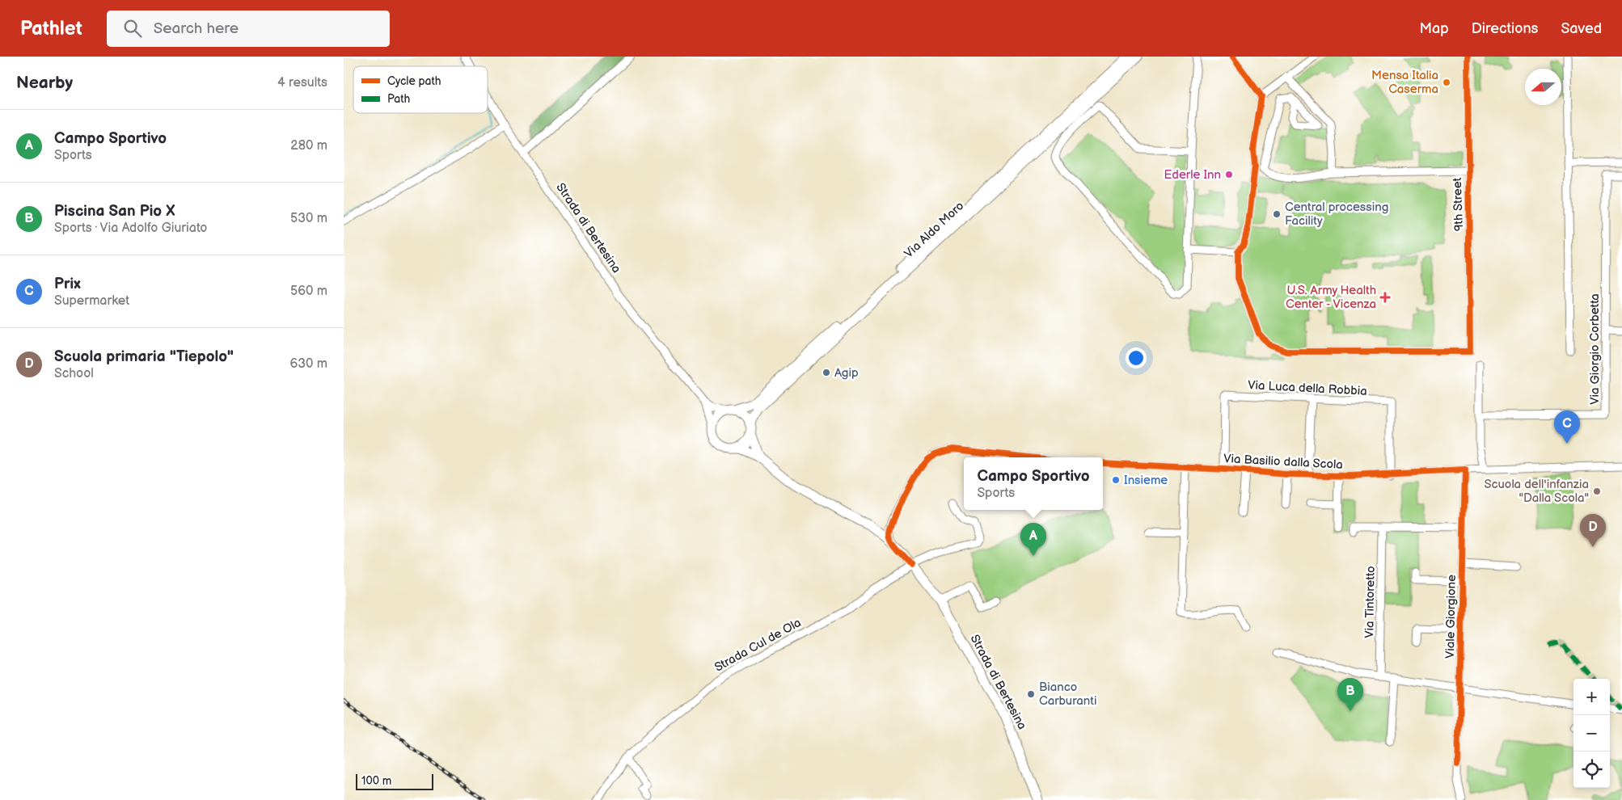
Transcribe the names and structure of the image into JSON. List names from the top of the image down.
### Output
{
  "streets": {
    "main road": ["Strada di Bertesina", "Via Aldo Moro"],
    "street": [
      "9th Street",
      "Via Giorgio Corbetta",
      "Via Luca della Robbia",
      "Via Basilio dalla Scola",
      "Via Tintoretto",
      "Viale Giorgione",
      "Strada Cul de Ola"
    ]
  },
  "crossings": [
    ["Strada di Bertesina", "Via Aldo Moro"],
    ["Strada di Bertesina", "Strada Cul de Ola"],
    ["Via Luca della Robbia", "Via Basilio dalla Scola"],
    ["Via Basilio dalla Scola", "Viale Giorgione"]
  ],
  "places": {
    "other": [
      "Mensa Italia Caserma",
      "Ederle Inn",
      "Central processing Facility",
      "Agip",
      "Insieme",
      "Scuola dell'infanzia \"Dalla Scola\"",
      "Bianco Carburanti"
    ],
    "health": ["U.S. Army Health Center - Vicenza"]
  },
  "legend": ["Cycle path", "Path"],
  "scale_bar": "100 m",
  "north": "left",
  "page": {
    "header": "Pathlet",
    "search": "Search here",
    "nav": ["Map", "Directions", "Saved"],
    "heading": ["Nearby", "4 results"],
    "list": [
      {
        "mark": "A",
        "name": "Campo Sportivo",
        "note": "Sports",
        "value": "280 m"
      },
      {
        "mark": "B",
        "name": "Piscina San Pio X",
        "note": "Sports · Via Adolfo Giuriato",
        "value": "530 m"
      },
      {
        "mark": "C",
        "name": "Prix",
        "note": "Supermarket",
        "value": "560 m"
      },
      {
        "mark": "D",
        "name": "Scuola primaria \"Tiepolo\"",
        "note": "School",
        "value": "630 m"
      }
    ],
    "pins": [
      "C",
      "D",
      "A",
      "B"
    ],
    "popup": ["Campo Sportivo", "Sports"],
    "map_buttons": ["+", "−"],
    "scale": "100 m"
  }
}
